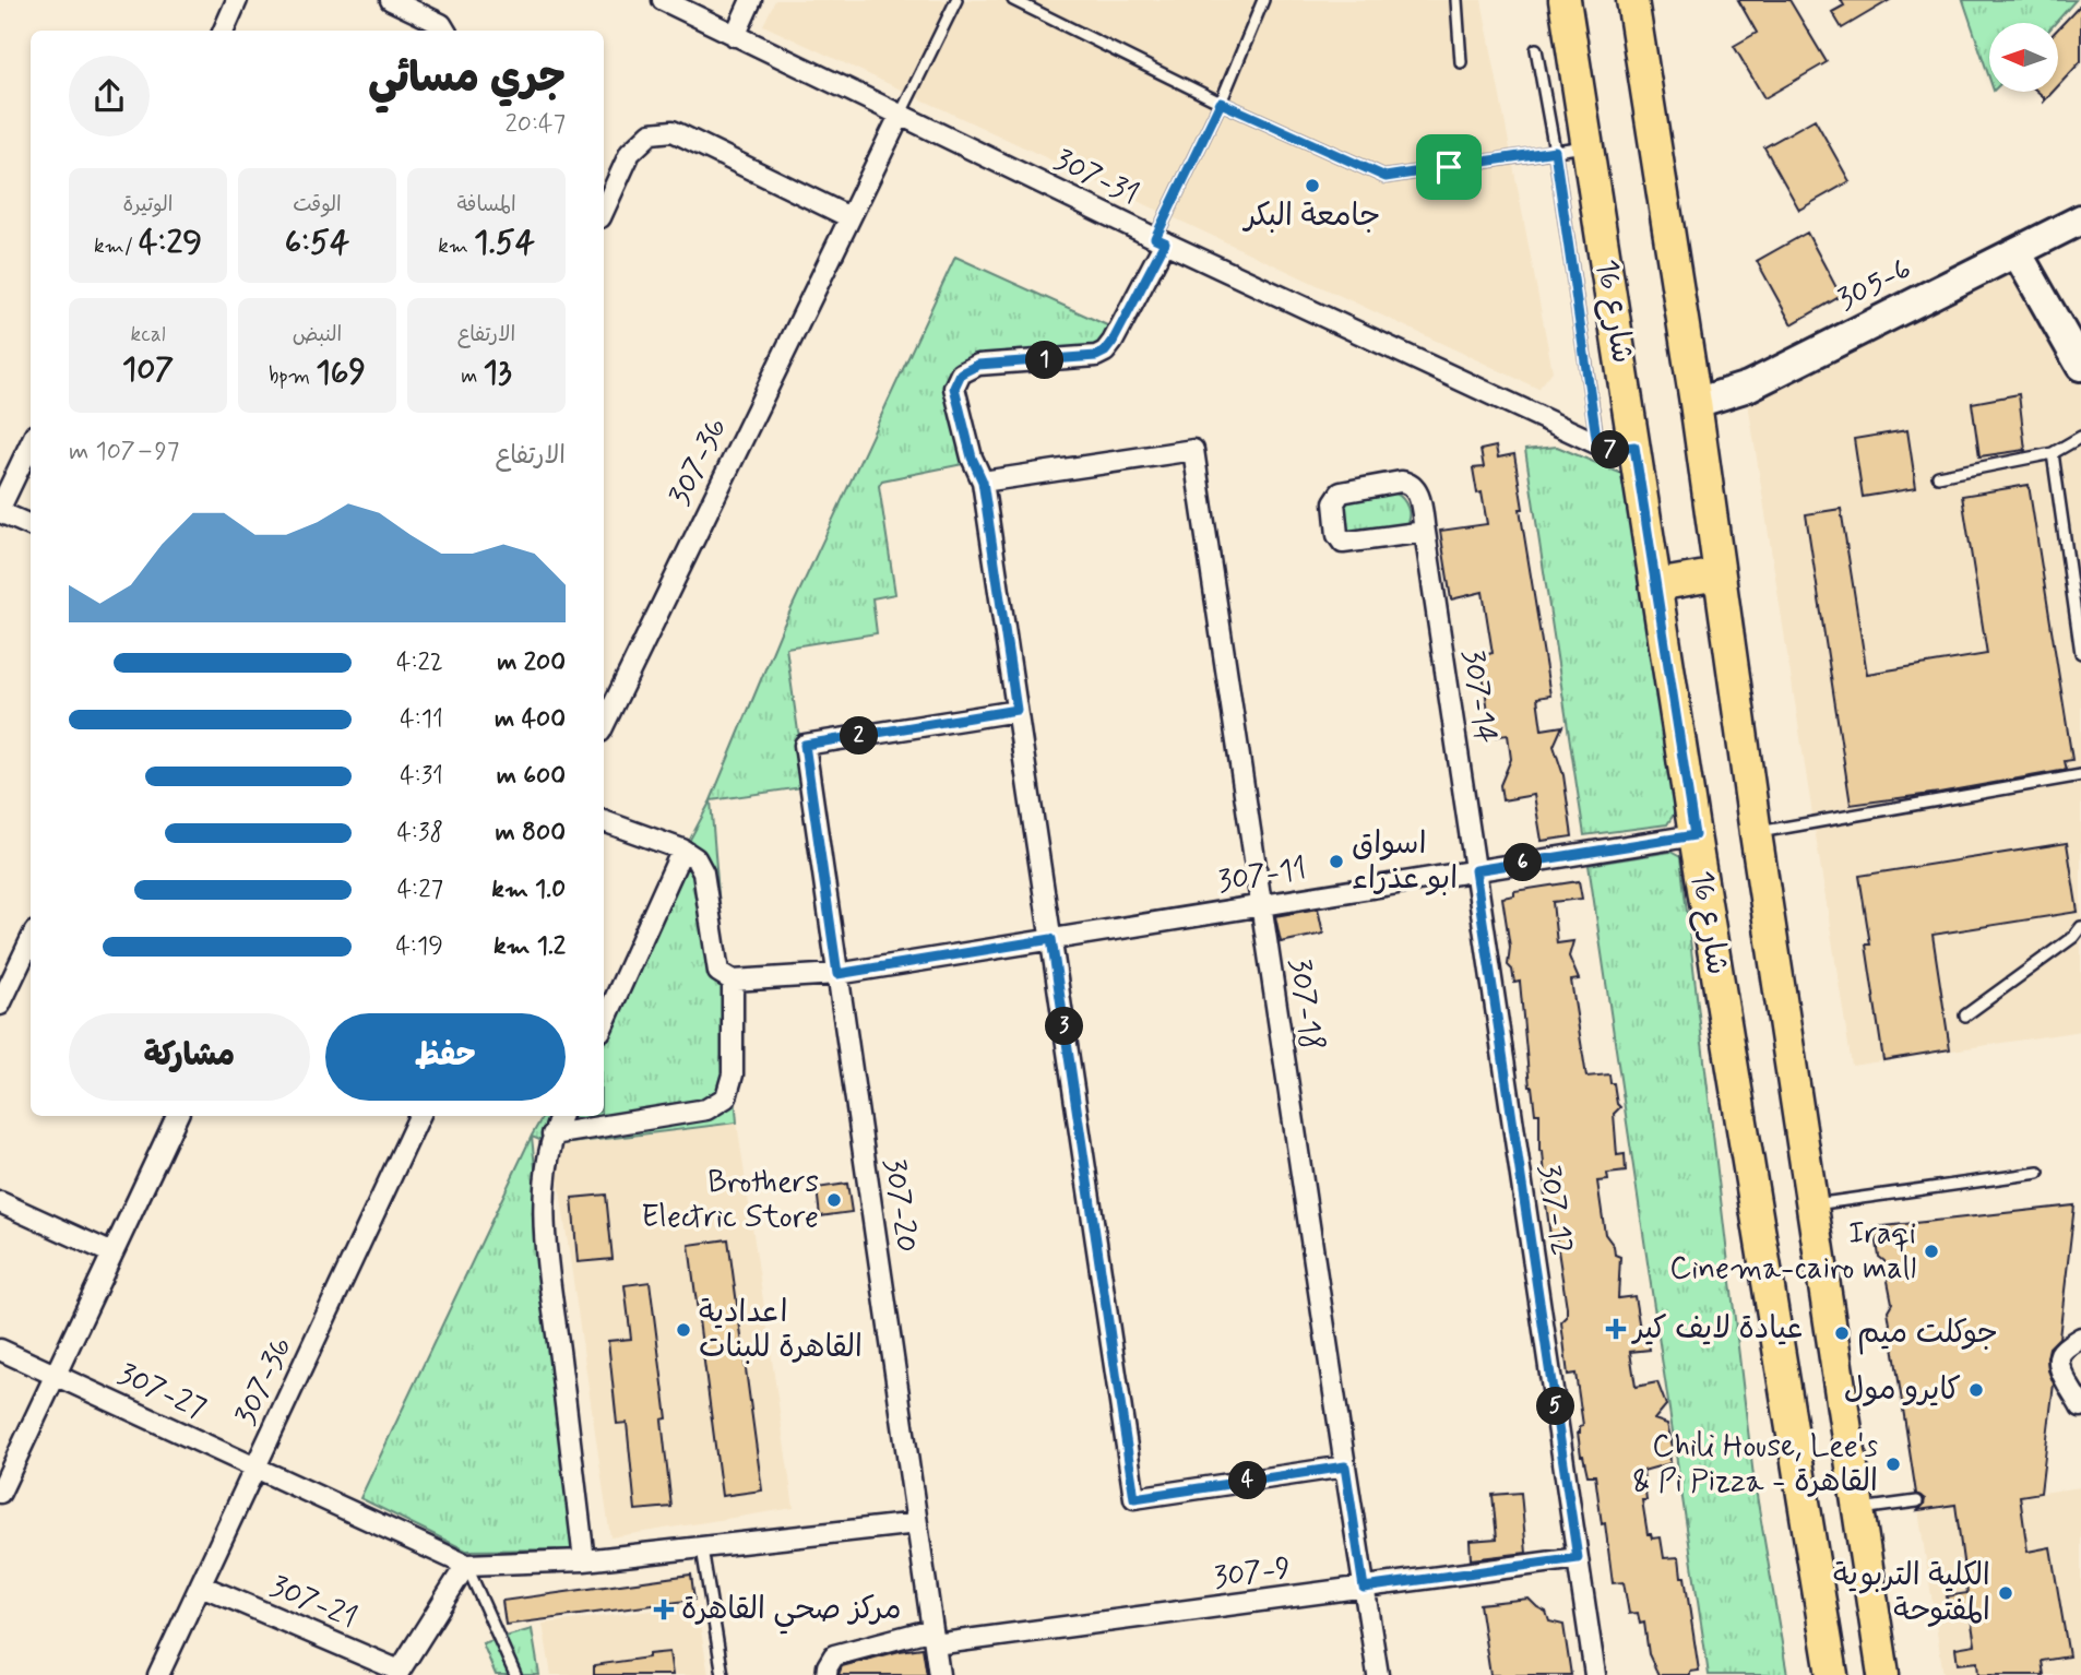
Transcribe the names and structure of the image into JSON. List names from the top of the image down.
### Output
{
  "streets": {
    "main road": ["شارع 16"],
    "street": [
      "307-31",
      "305-6",
      "307-36",
      "307-14",
      "307-11",
      "307-18",
      "307-20",
      "307-12",
      "307-27",
      "307-9",
      "307-21"
    ]
  },
  "crossings": [
    ["307-31", "شارع 16"],
    ["307-31", "307-36"],
    ["305-6", "شارع 16"],
    ["شارع 16", "307-11"],
    ["307-36", "307-27"],
    ["307-36", "307-21"],
    ["307-14", "307-11"],
    ["307-14", "307-12"],
    ["307-11", "307-18"],
    ["307-11", "307-20"],
    ["307-11", "307-12"],
    ["307-18", "307-9"],
    ["307-20", "307-9"],
    ["307-12", "307-9"]
  ],
  "places": {
    "other": [
      "جامعة البكر",
      "اسواق ابو عذراء",
      "Brothers Electric Store",
      "Iraqi Cinema-cairo mall",
      "اعدادية القاهرة للبنات",
      "جوكلت ميم",
      "كايرو مول",
      "Chili House, Lee's & Pi Pizza - القاهرة",
      "الكلية التربوية المفتوحة"
    ],
    "health": ["عيادة لايف كير", "مركز صحي القاهرة"]
  },
  "north": "left",
  "page": {
    "heading": ["جري مسائي", "20:47"],
    "stats": [
      ["المسافة", "1.54 km"],
      ["الوقت", "6:54"],
      ["الوتيرة", "4:29 /km"],
      ["الارتفاع", "13 m"],
      ["النبض", "169 bpm"],
      ["kcal", "107"]
    ],
    "pins": [
      "1",
      "7",
      "2",
      "6",
      "3",
      "5",
      "4"
    ],
    "chart": ["الارتفاع", "97–107 m"],
    "list": [
      {
        "name": "200 m",
        "note": "4:22"
      },
      {
        "name": "400 m",
        "note": "4:11"
      },
      {
        "name": "600 m",
        "note": "4:31"
      },
      {
        "name": "800 m",
        "note": "4:38"
      },
      {
        "name": "1.0 km",
        "note": "4:27"
      },
      {
        "name": "1.2 km",
        "note": "4:19"
      }
    ],
    "buttons": ["حفظ", "مشاركة"]
  }
}
